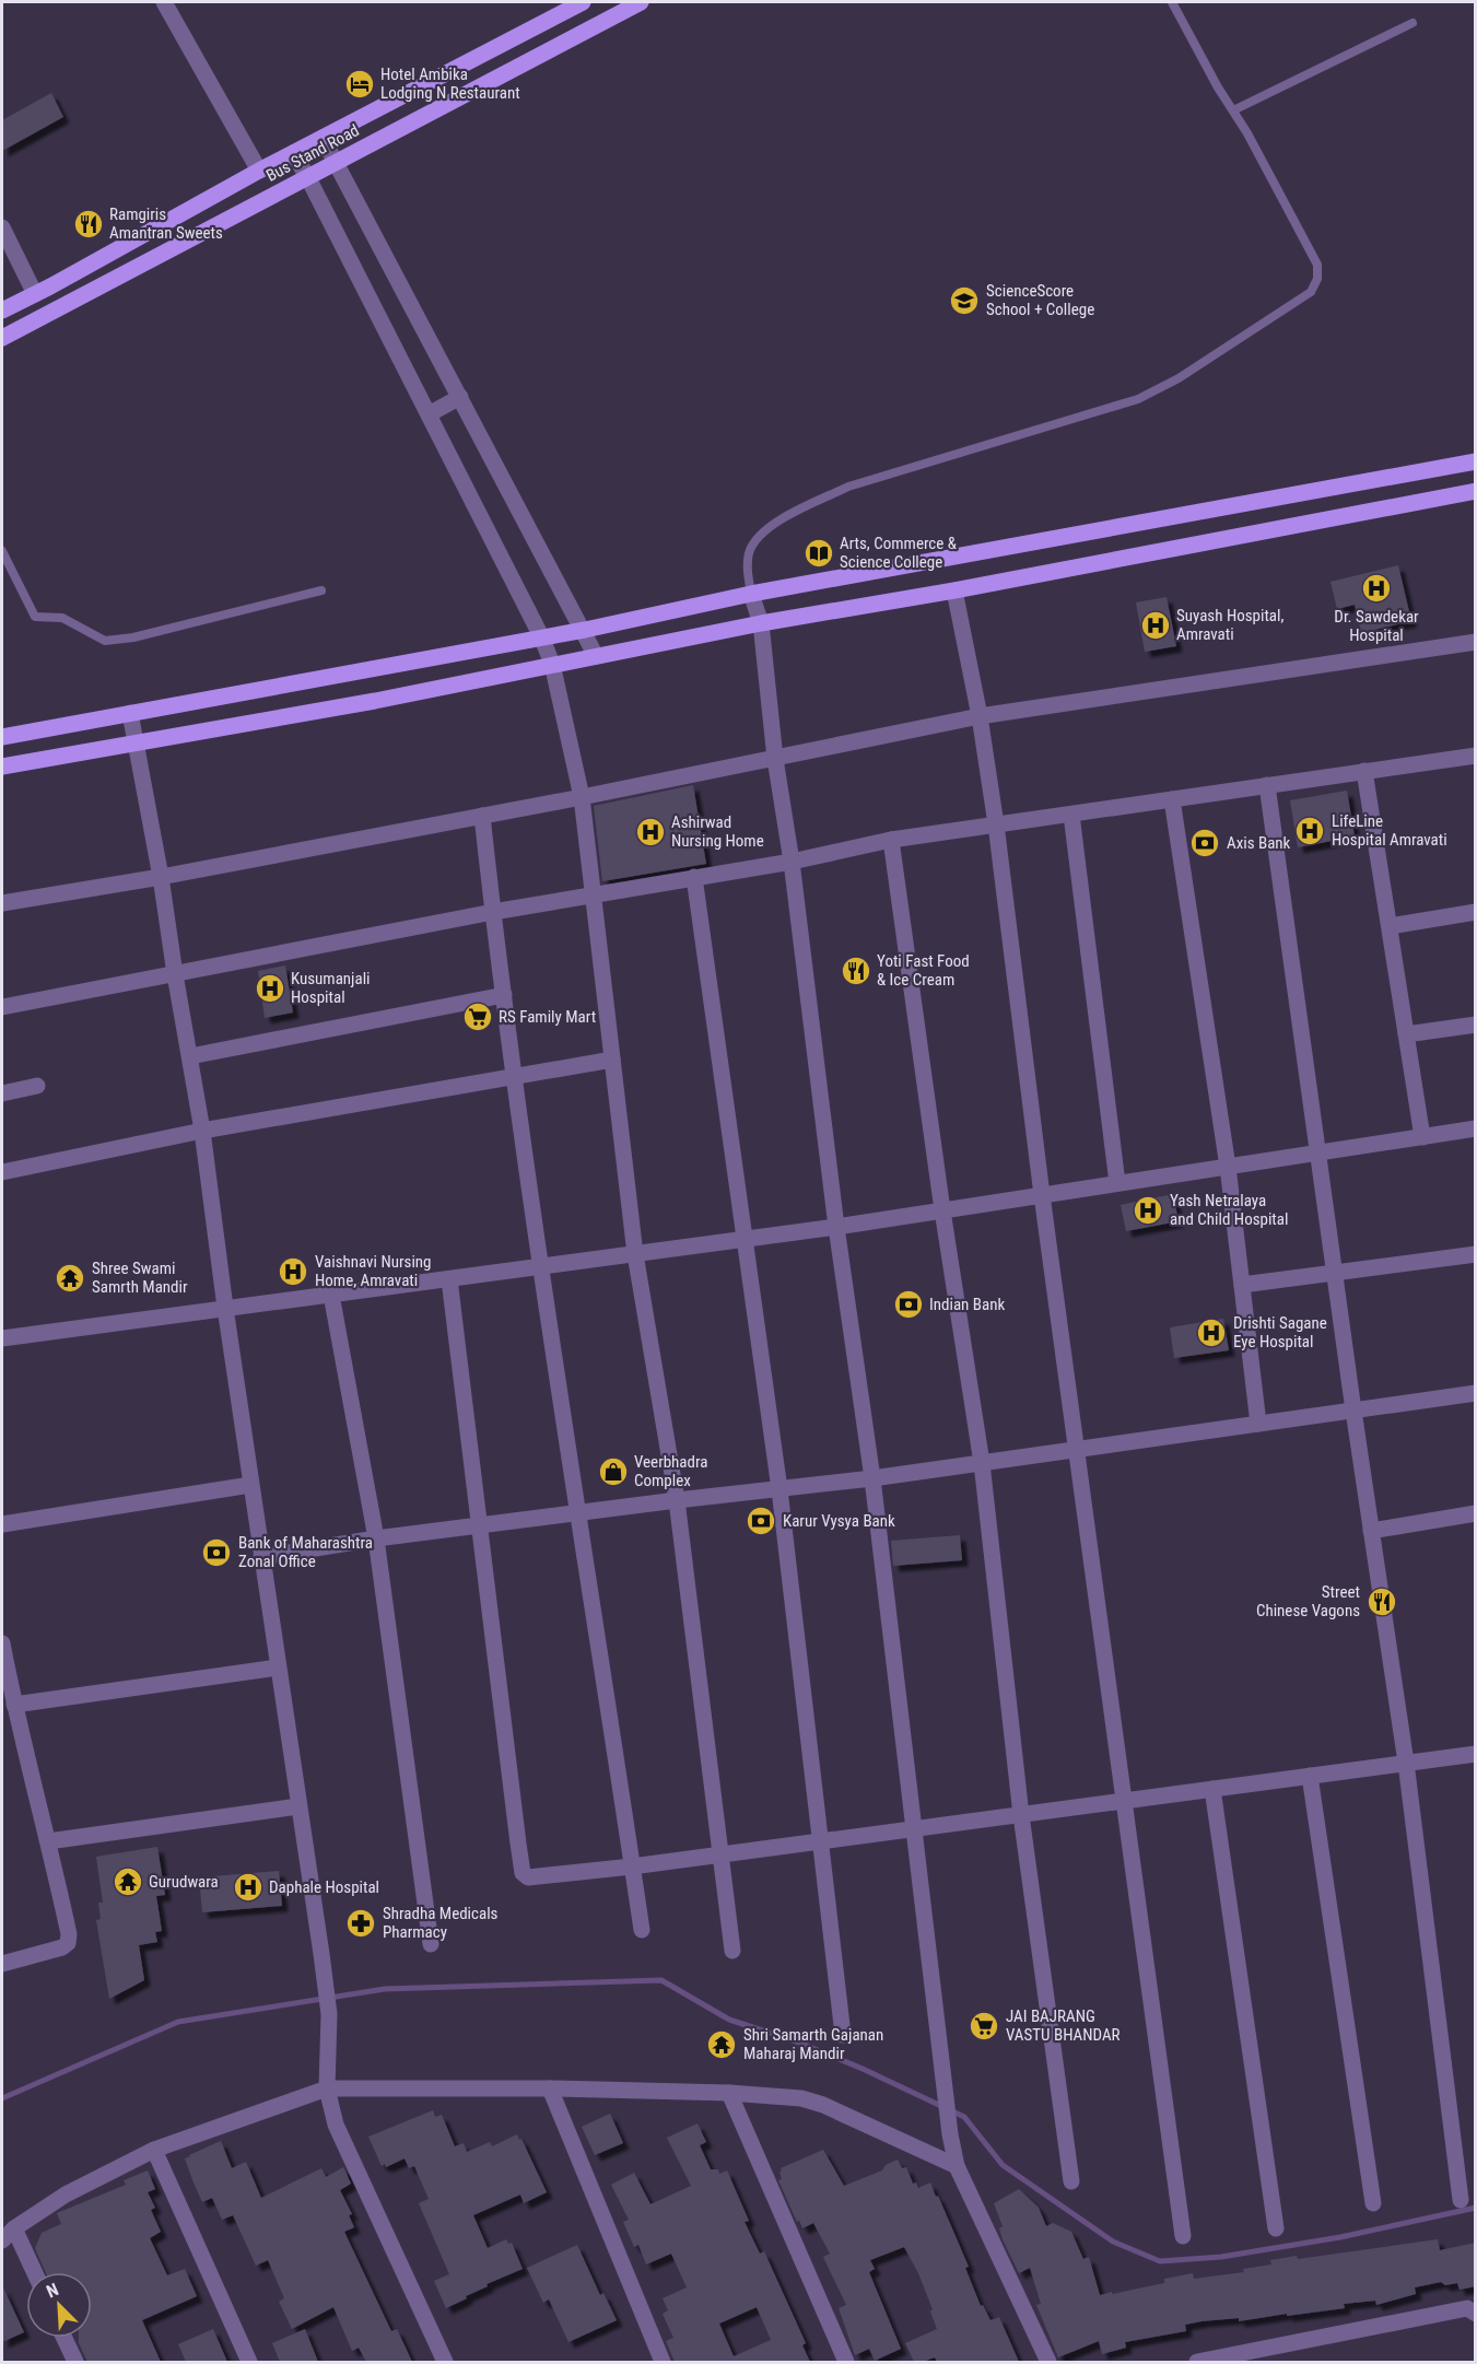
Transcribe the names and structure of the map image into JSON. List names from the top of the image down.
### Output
{
  "streets": {
    "main road": ["Bus Stand Road"]
  },
  "places": {
    "hotel": ["Hotel Ambika Lodging N Restaurant"],
    "restaurant": ["Ramgiris Amantran Sweets", "Yoti Fast Food & Ice Cream", "Street Chinese Vagons"],
    "school or university": ["ScienceScore School + College"],
    "library": ["Arts, Commerce & Science College"],
    "hospital": [
      "Dr. Sawdekar Hospital",
      "Suyash Hospital, Amravati",
      "LifeLine Hospital Amravati",
      "Ashirwad Nursing Home",
      "Kusumanjali Hospital",
      "Yash Netralaya and Child Hospital",
      "Vaishnavi Nursing Home, Amravati",
      "Drishti Sagane Eye Hospital",
      "Daphale Hospital"
    ],
    "bank": [
      "Axis Bank",
      "Indian Bank",
      "Karur Vysya Bank",
      "Bank of Maharashtra Zonal Office"
    ],
    "supermarket": ["RS Family Mart", "JAI BAJRANG VASTU BHANDAR"],
    "temple": ["Shree Swami Samrth Mandir", "Gurudwara", "Shri Samarth Gajanan Maharaj Mandir"],
    "shop": ["Veerbhadra Complex"],
    "pharmacy": ["Shradha Medicals Pharmacy"]
  },
  "north": "top left"
}
